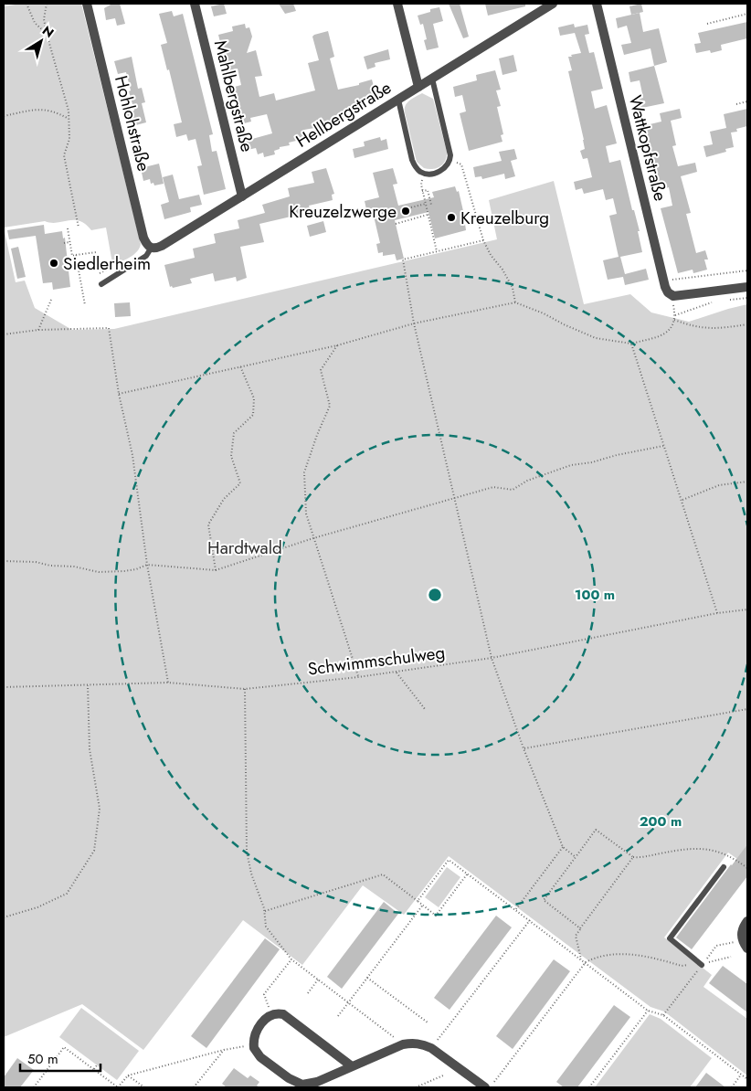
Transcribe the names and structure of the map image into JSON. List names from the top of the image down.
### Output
{
  "streets": {
    "street": [
      "Mahlbergstraße",
      "Hellbergstraße",
      "Hohlohstraße",
      "Wattkopfstraße"
    ],
    "path": ["Schwimmschulweg"]
  },
  "crossings": [
    ["Mahlbergstraße", "Hellbergstraße"],
    ["Hellbergstraße", "Hohlohstraße"]
  ],
  "parks": ["Hardtwald"],
  "places": ["Kreuzelzwerge", "Kreuzelburg", "Siedlerheim"],
  "scale_bar": "50 m",
  "north": "top right",
  "rings": ["100 m", "200 m"]
}
